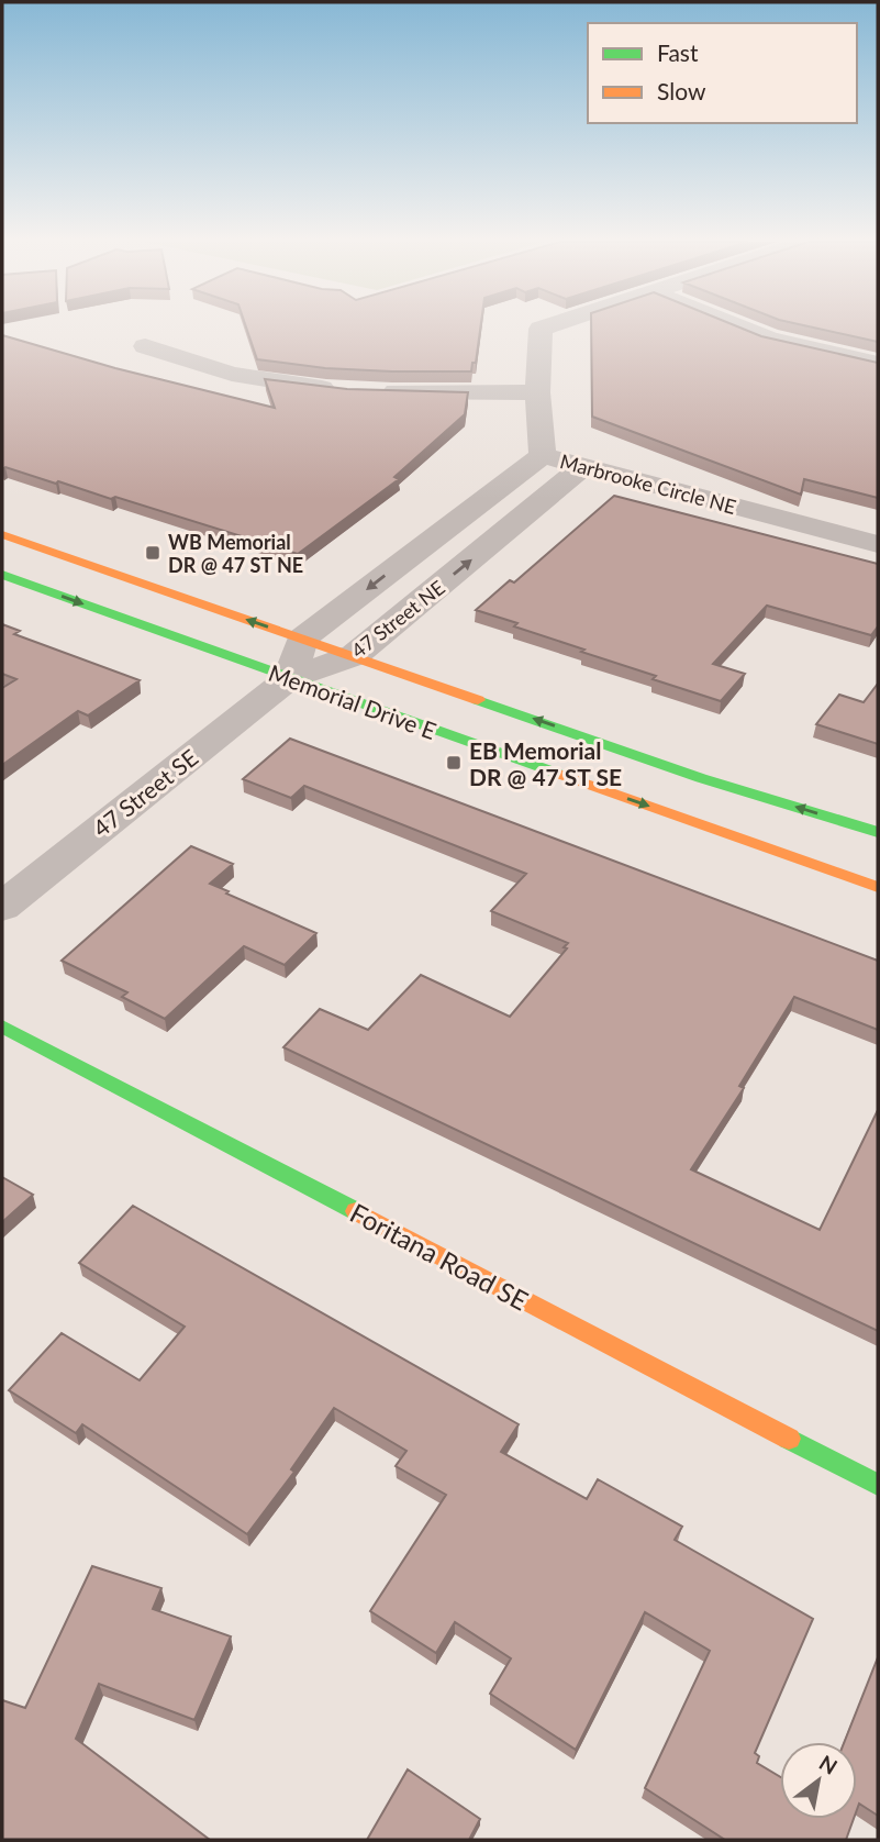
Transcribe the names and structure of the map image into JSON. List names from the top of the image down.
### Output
{
  "streets": {
    "main road": ["Memorial Drive E", "Foritana Road SE"],
    "street": ["Marbrooke Circle NE", "47 Street NE", "47 Street SE"]
  },
  "crossings": [
    ["Marbrooke Circle NE", "47 Street NE"],
    ["47 Street NE", "Memorial Drive E"],
    ["47 Street NE", "47 Street SE"],
    ["Memorial Drive E", "47 Street SE"]
  ],
  "places": {
    "transit": ["WB Memorial DR @ 47 ST NE", "EB Memorial DR @ 47 ST SE"]
  },
  "legend": ["Fast", "Slow"],
  "north": "top right"
}
